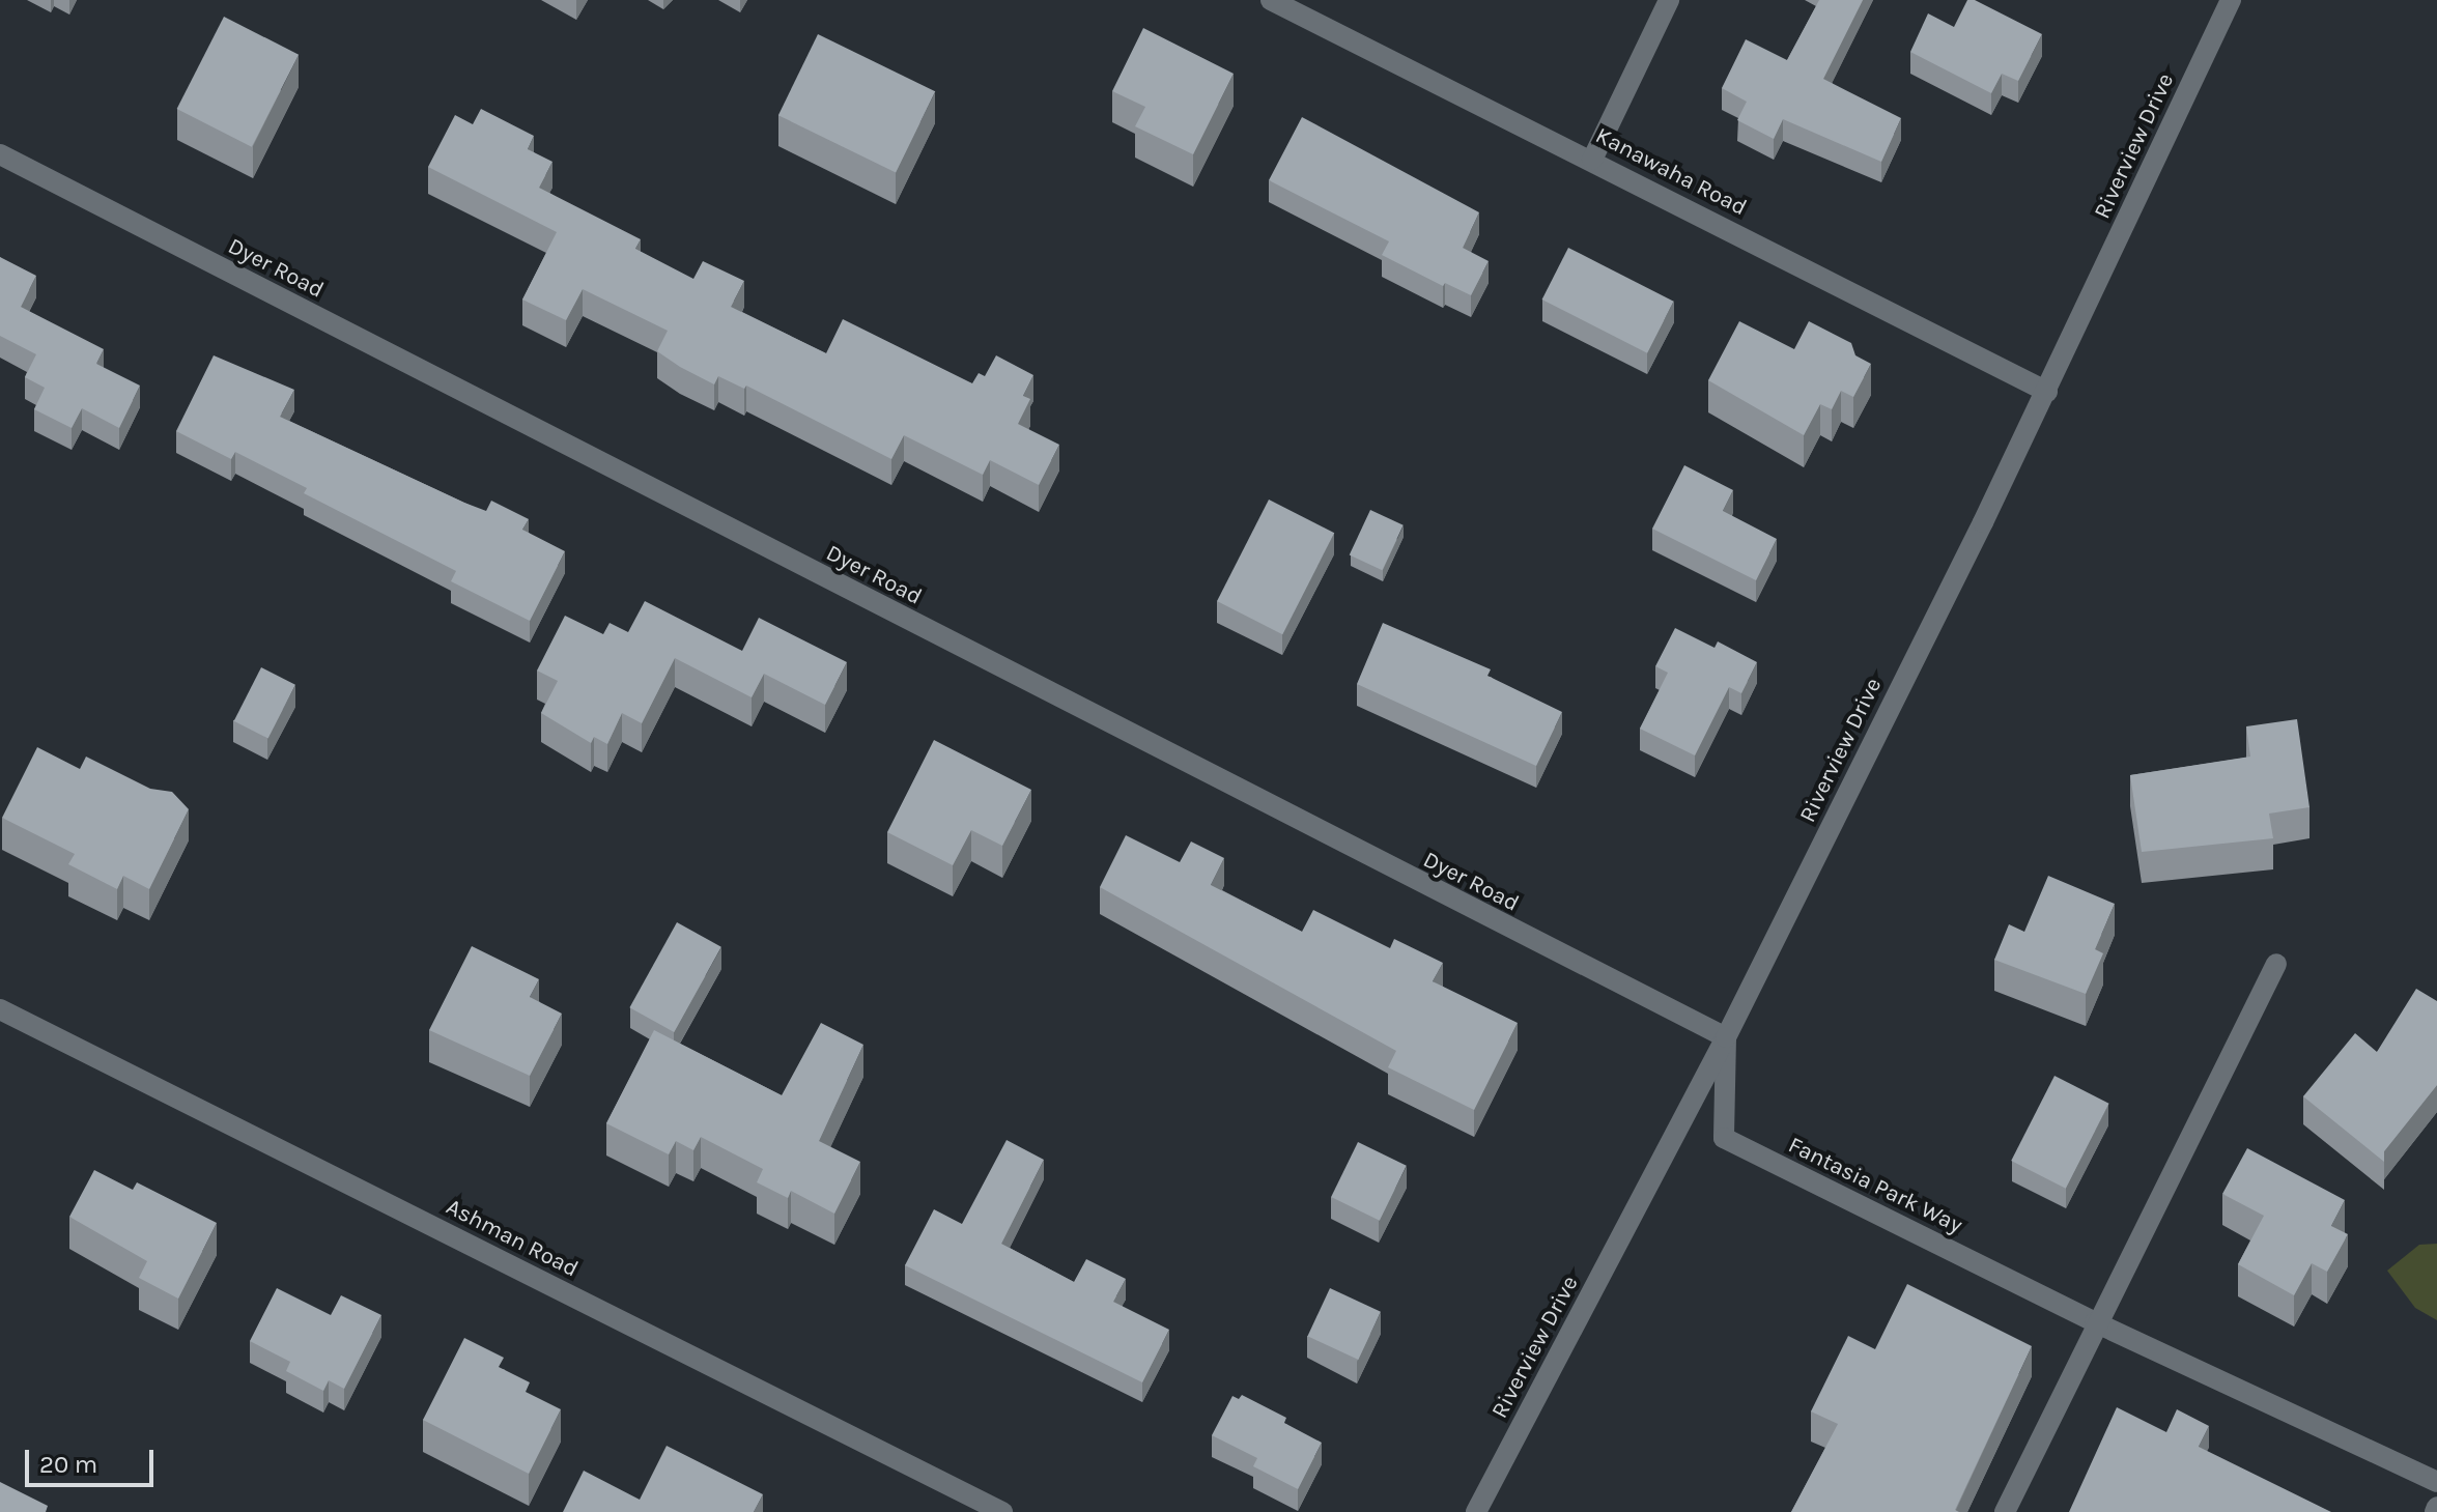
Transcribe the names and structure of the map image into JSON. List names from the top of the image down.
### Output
{
  "streets": {
    "street": [
      "Riverview Drive",
      "Kanawaha Road",
      "Dyer Road",
      "Fantasia Park Way",
      "Ashman Road"
    ]
  },
  "crossings": [
    ["Riverview Drive", "Kanawaha Road"],
    ["Riverview Drive", "Dyer Road"],
    ["Riverview Drive", "Fantasia Park Way"],
    ["Dyer Road", "Fantasia Park Way"]
  ],
  "scale_bar": "20 m"
}
